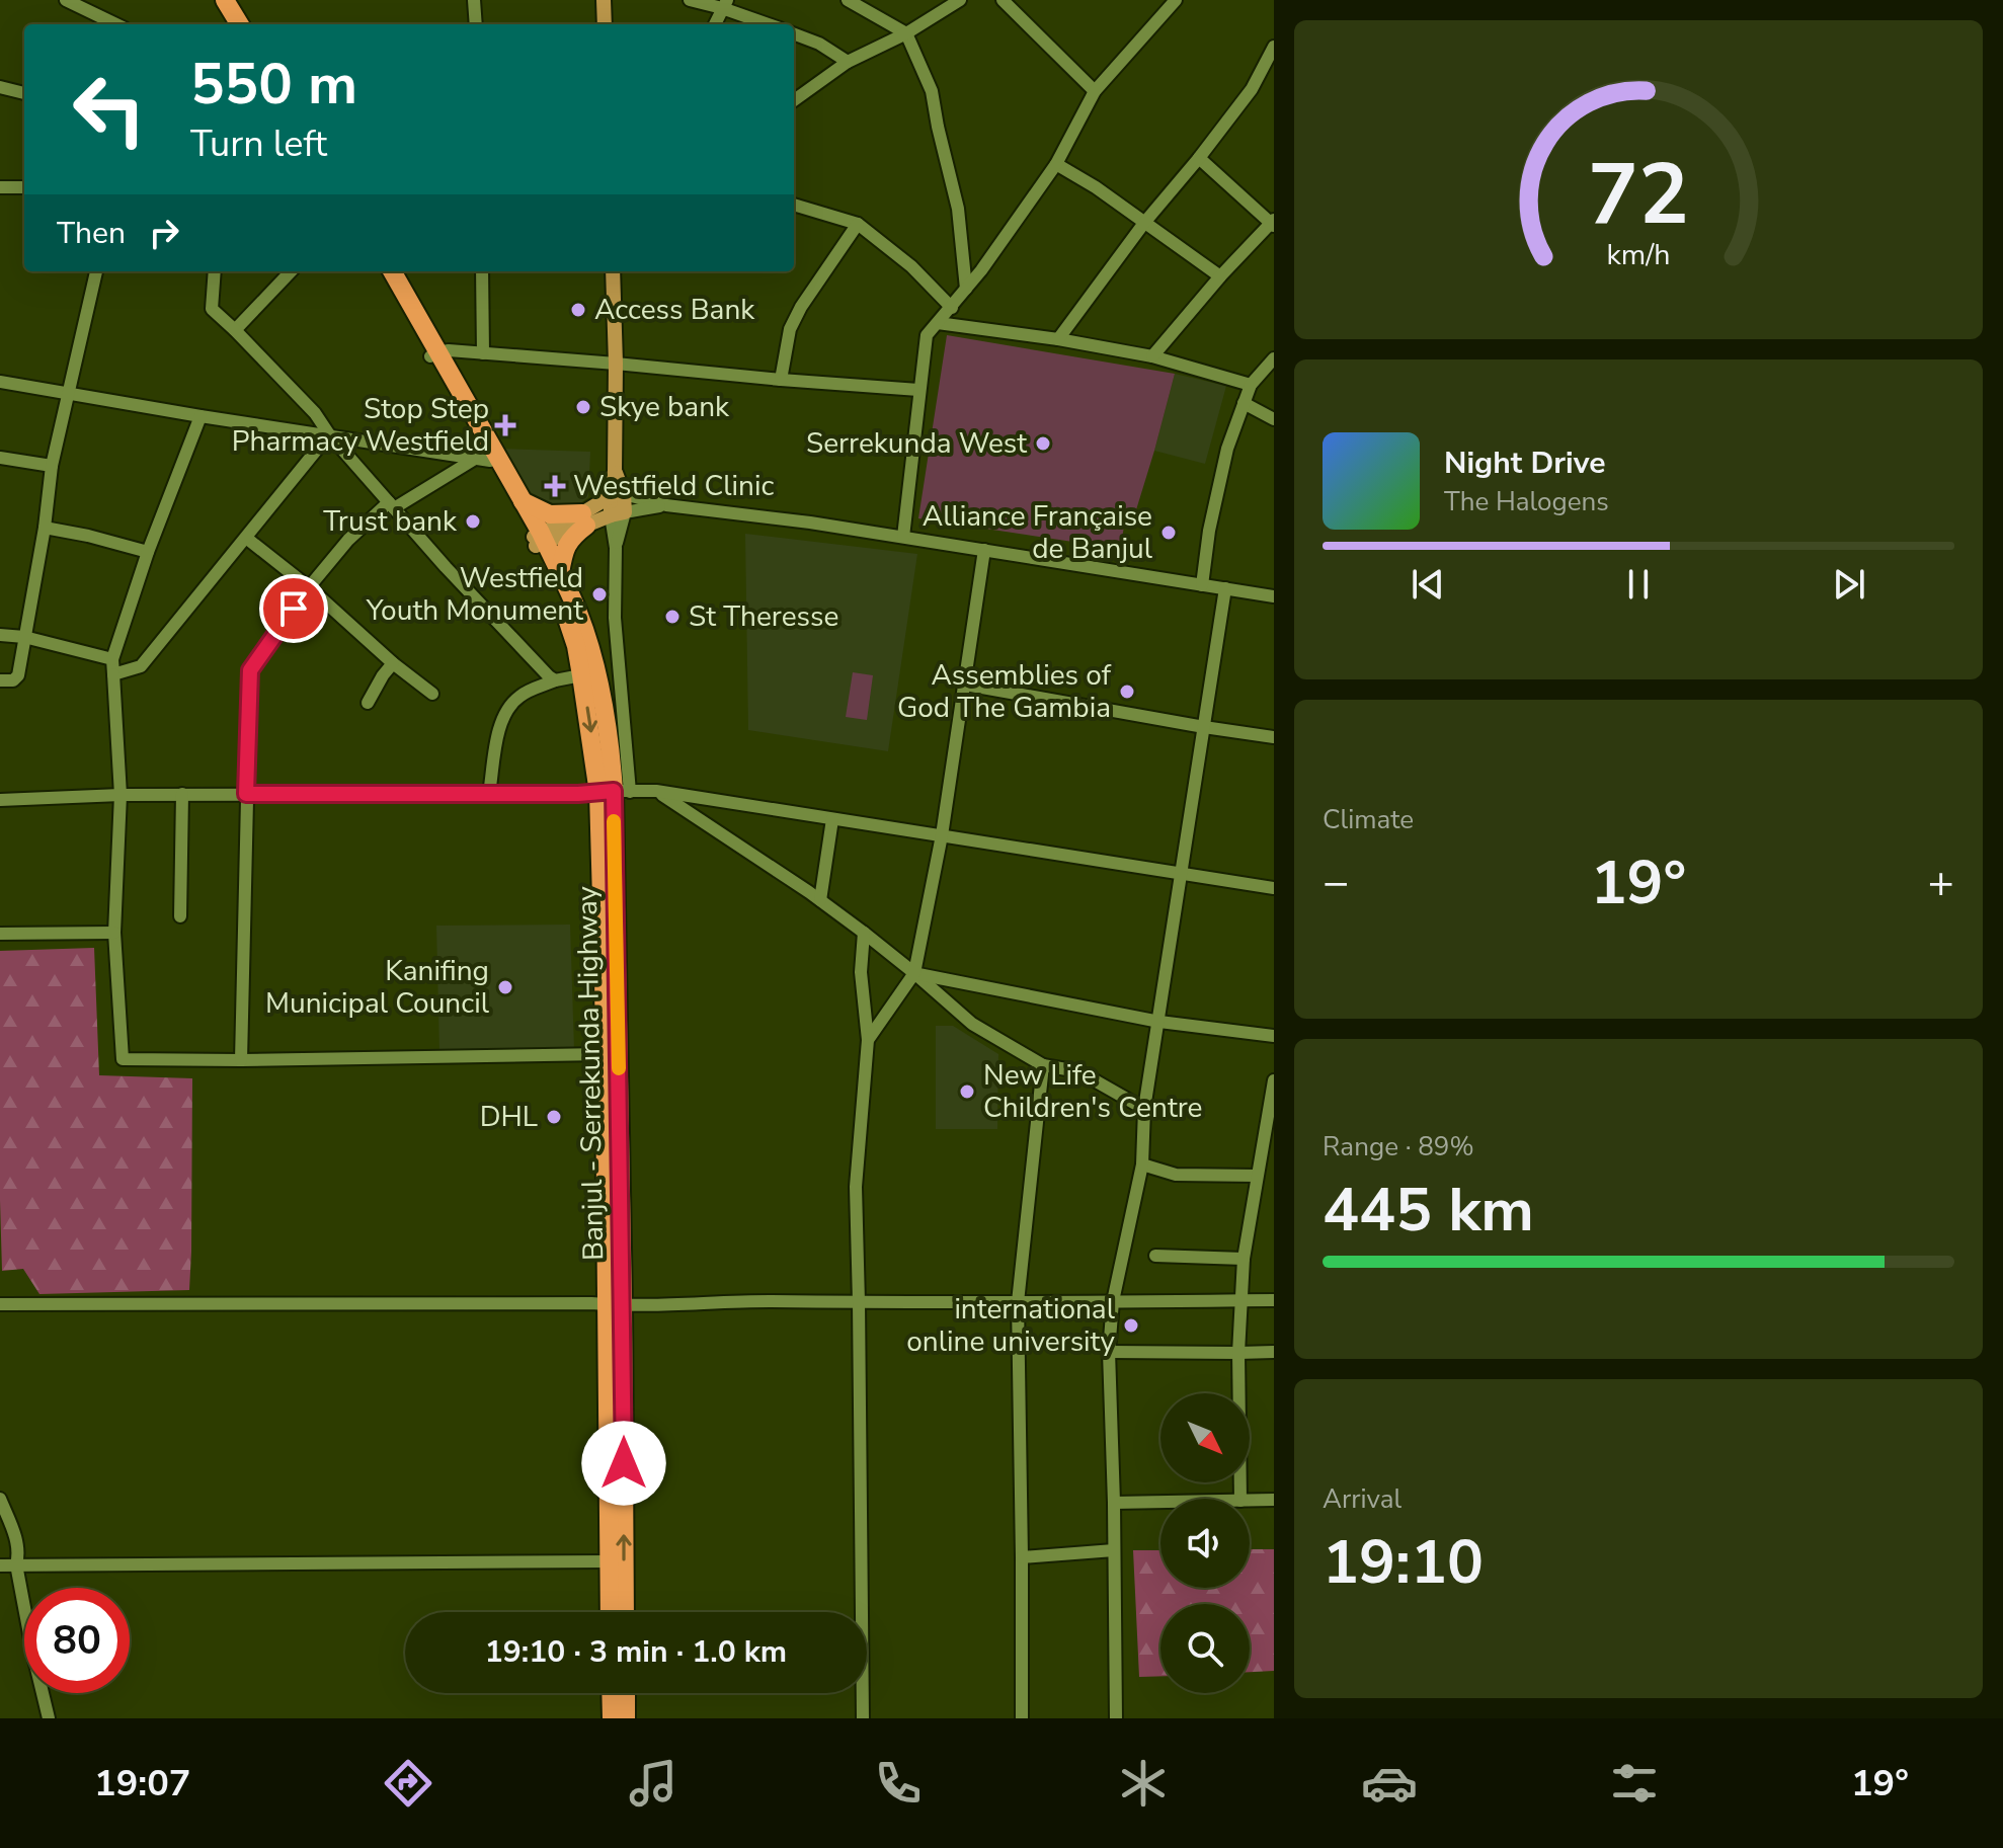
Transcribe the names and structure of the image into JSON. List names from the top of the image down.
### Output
{
  "streets": {
    "highway": ["Banjul - Serrekunda Highway"]
  },
  "places": {
    "other": [
      "Access Bank",
      "Skye bank",
      "Serrekunda West",
      "Trust bank",
      "Alliance Française de Banjul",
      "Westfield Youth Monument",
      "St Theresse",
      "Assemblies of God The Gambia",
      "Kanifing Municipal Council",
      "New Life Children's Centre",
      "DHL",
      "international online university"
    ],
    "health": ["Stop Step Pharmacy Westfield", "Westfield Clinic"]
  },
  "north": "bottom right",
  "page": {
    "turn": ["550 m", "Turn left"],
    "then": "Then",
    "song": ["Night Drive", "The Halogens"],
    "tile": [
      "Climate",
      ["Range · 89%", "445 km"],
      ["Arrival", "19:10"]
    ],
    "heat": ["−", "19°", "+"],
    "limit": "80",
    "trip": "19:10 · 3 min · 1.0 km",
    "tabs": ["19:07", "19°"],
    "gauge": ["72", "km/h"]
  }
}
